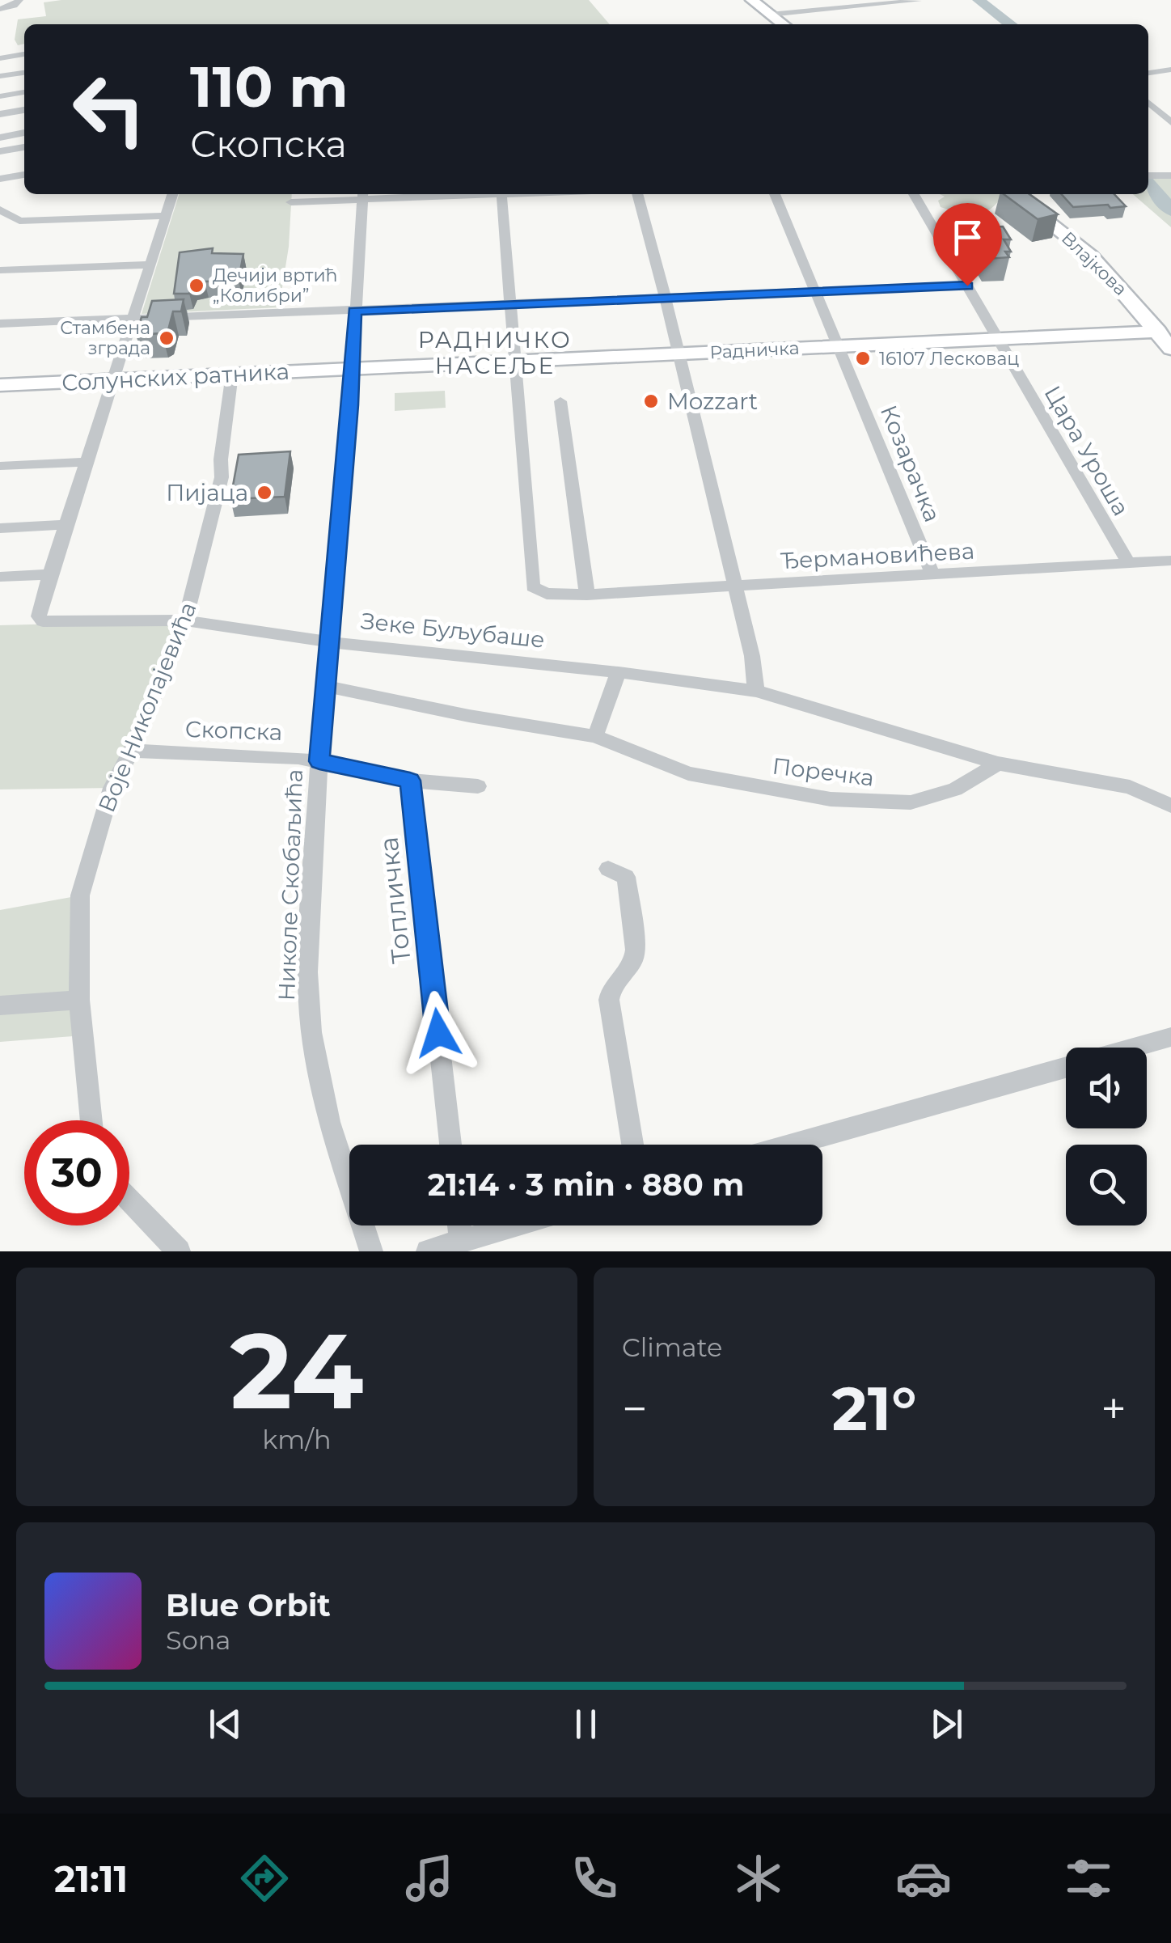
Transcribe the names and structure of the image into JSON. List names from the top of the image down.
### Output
{
  "streets": {
    "main road": ["Влајкова", "Радничка", "Солунских ратника"],
    "street": [
      "Цара Уроша",
      "Козарачка",
      "Ђермановићева",
      "Зеке Буљубаше",
      "Воје Николајевића",
      "Скопска",
      "Поречка",
      "Николе Скобаљића",
      "Топличка"
    ]
  },
  "crossings": [
    ["Влајкова", "Радничка"],
    ["Радничка", "Солунских ратника"],
    ["Радничка", "Цара Уроша"],
    ["Радничка", "Козарачка"],
    ["Радничка", "Ђермановићева"],
    ["Радничка", "Николе Скобаљића"],
    ["Солунских ратника", "Воје Николајевића"],
    ["Солунских ратника", "Николе Скобаљића"],
    ["Цара Уроша", "Ђермановићева"],
    ["Козарачка", "Ђермановићева"],
    ["Зеке Буљубаше", "Воје Николајевића"],
    ["Зеке Буљубаше", "Поречка"],
    ["Зеке Буљубаше", "Николе Скобаљића"],
    ["Воје Николајевића", "Скопска"],
    ["Скопска", "Николе Скобаљића"],
    ["Скопска", "Топличка"],
    ["Поречка", "Николе Скобаљића"]
  ],
  "districts": ["РАДНИЧКО НАСЕЉЕ"],
  "places": [
    "Дечији вртић „Колибри”",
    "Стамбена зграда",
    "16107 Лесковац",
    "Mozzart",
    "Пијаца"
  ],
  "page": {
    "turn": ["110 m", "Скопска"],
    "limit": "30",
    "trip": "21:14 · 3 min · 880 m",
    "tile": [
      ["24", "km/h"],
      "Climate"
    ],
    "heat": ["−", "21°", "+"],
    "song": ["Blue Orbit", "Sona"],
    "tabs": "21:11"
  }
}
